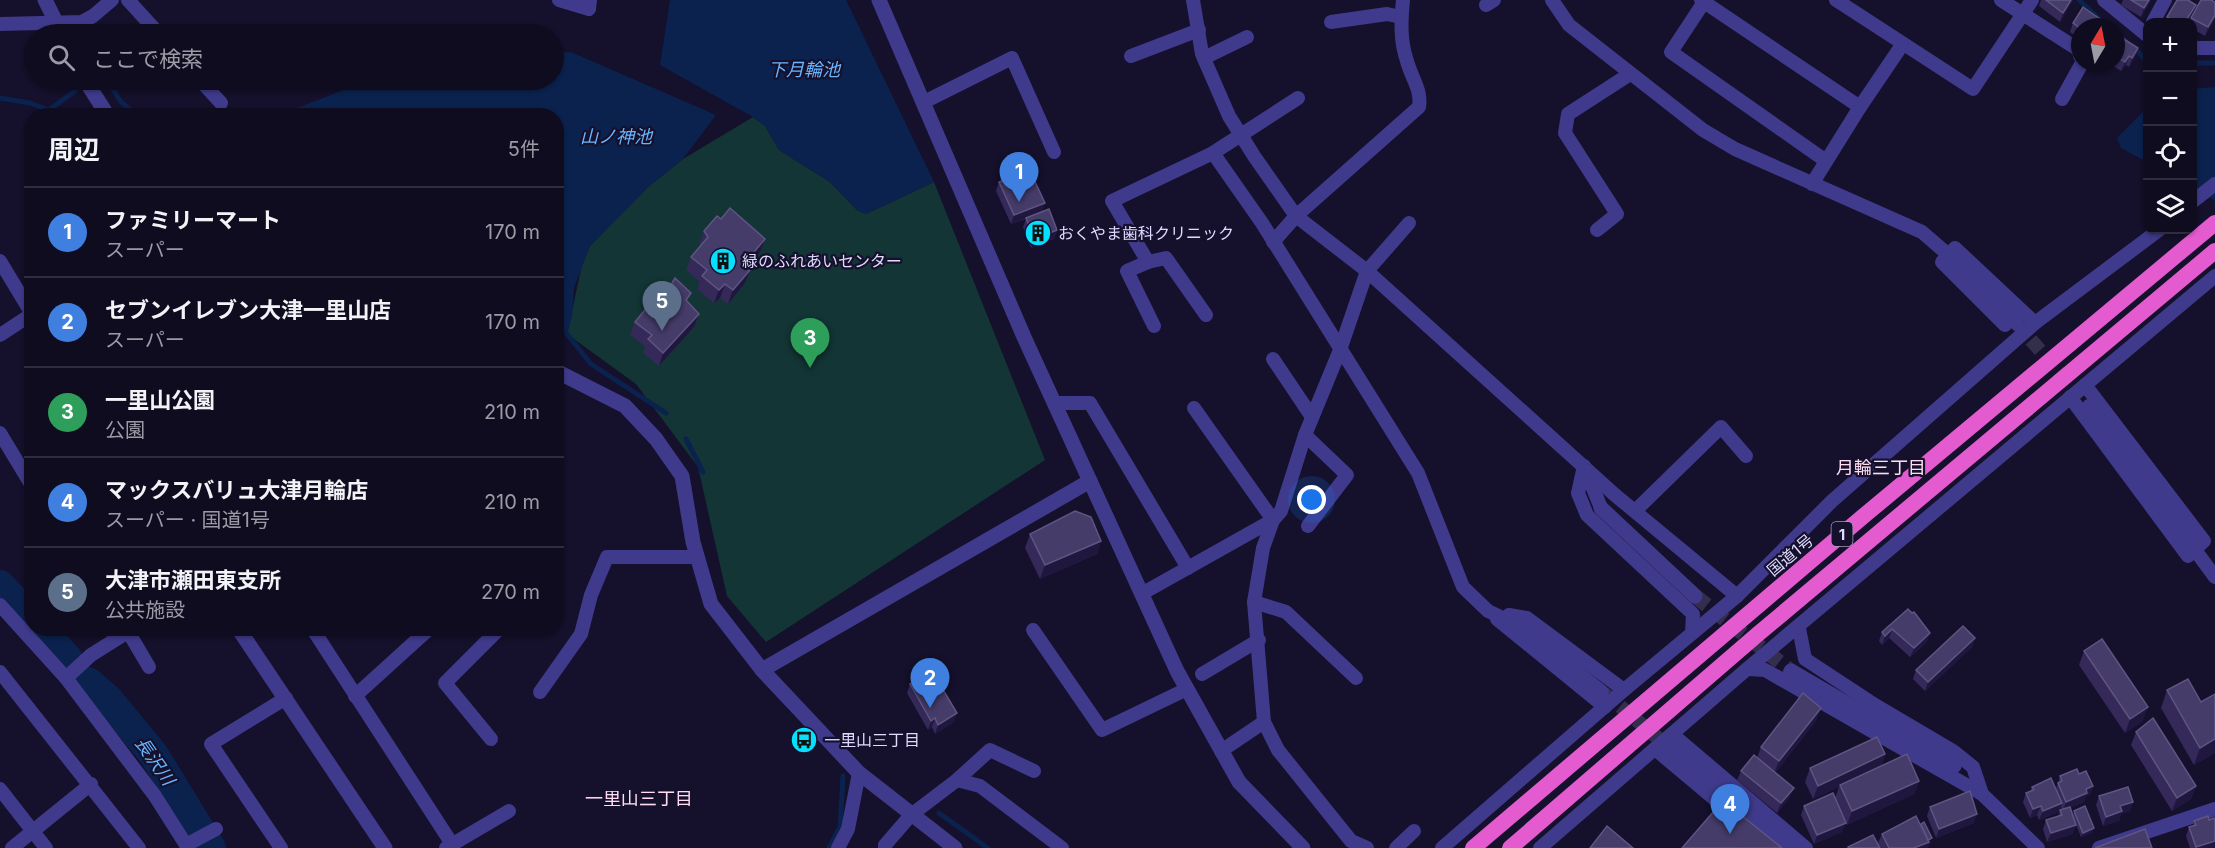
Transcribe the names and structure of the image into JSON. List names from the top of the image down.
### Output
{
  "streets": {
    "highway": ["1", "国道1号"]
  },
  "districts": ["月輪三丁目", "一里山三丁目"],
  "water": ["下月輪池", "山ノ神池", "長沢川"],
  "places": {
    "building": ["おくやま歯科クリニック", "緑のふれあいセンター"],
    "bus stop": ["一里山三丁目"]
  },
  "north": "top",
  "page": {
    "map_buttons": ["+", "−"],
    "search": "ここで検索",
    "heading": ["周辺", "5件"],
    "pins": [
      "1",
      "5",
      "3",
      "2",
      "4"
    ],
    "list": [
      {
        "mark": "1",
        "name": "ファミリーマート",
        "note": "スーパー",
        "value": "170 m"
      },
      {
        "mark": "2",
        "name": "セブンイレブン大津一里山店",
        "note": "スーパー",
        "value": "170 m"
      },
      {
        "mark": "3",
        "name": "一里山公園",
        "note": "公園",
        "value": "210 m"
      },
      {
        "mark": "4",
        "name": "マックスバリュ大津月輪店",
        "note": "スーパー · 国道1号",
        "value": "210 m"
      },
      {
        "mark": "5",
        "name": "大津市瀬田東支所",
        "note": "公共施設",
        "value": "270 m"
      }
    ]
  }
}
